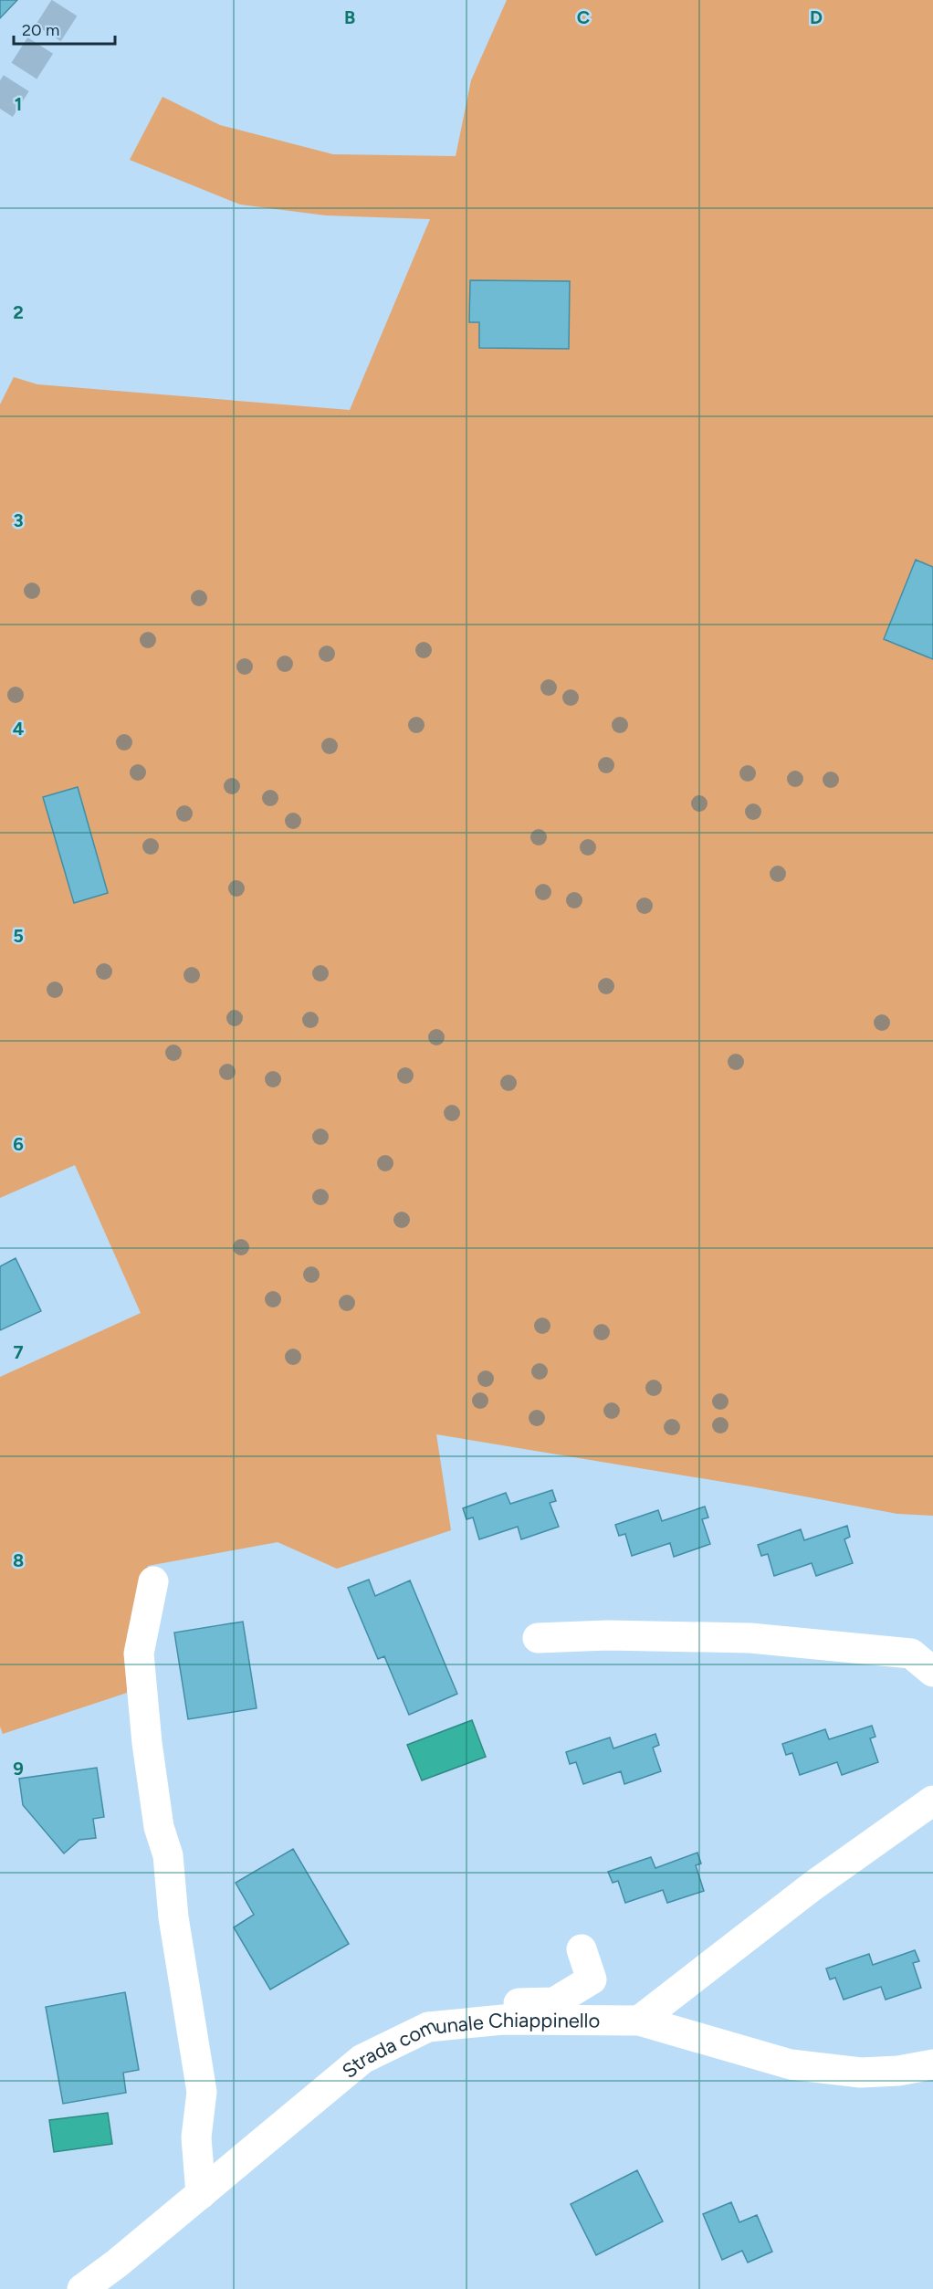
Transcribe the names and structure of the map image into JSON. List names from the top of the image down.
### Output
{
  "streets": {
    "street": ["Strada comunale Chiappinello"]
  },
  "scale_bar": "20 m",
  "grid": {
    "columns": ["B", "C", "D"],
    "rows": [
      "1",
      "2",
      "3",
      "4",
      "5",
      "6",
      "7",
      "8",
      "9"
    ]
  }
}
